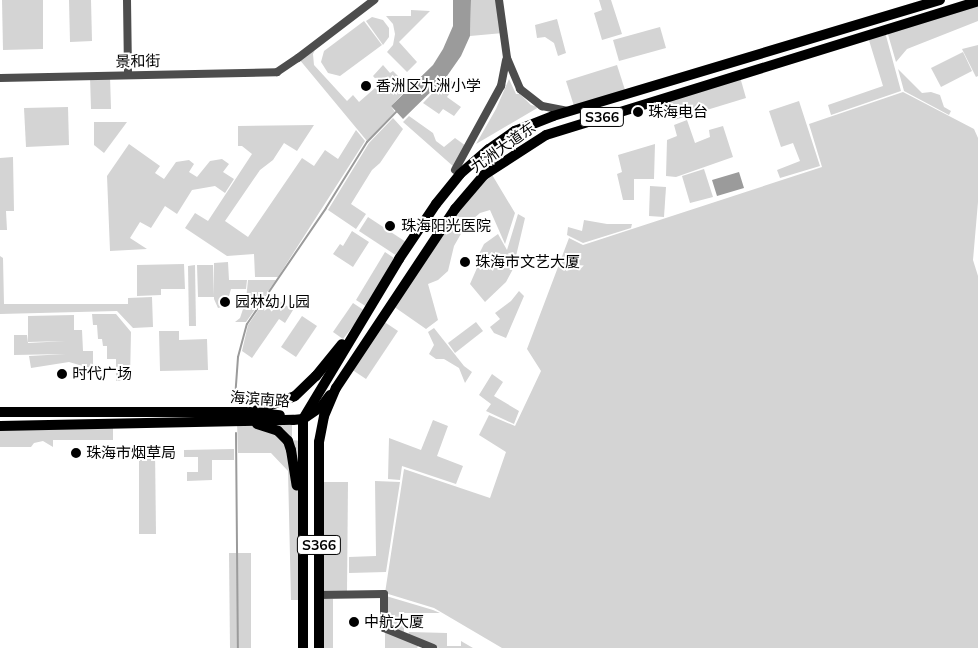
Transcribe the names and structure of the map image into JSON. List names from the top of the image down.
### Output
{
  "streets": {
    "main road": ["S366", "九洲大道东", "海滨南路"],
    "street": ["景和街"]
  },
  "crossings": [
    ["S366", "九洲大道东"],
    ["S366", "海滨南路"],
    ["九洲大道东", "海滨南路"]
  ],
  "places": [
    "香洲区九洲小学",
    "珠海电台",
    "珠海阳光医院",
    "珠海市文艺大厦",
    "园林幼儿园",
    "时代广场",
    "珠海市烟草局",
    "中航大厦"
  ]
}
